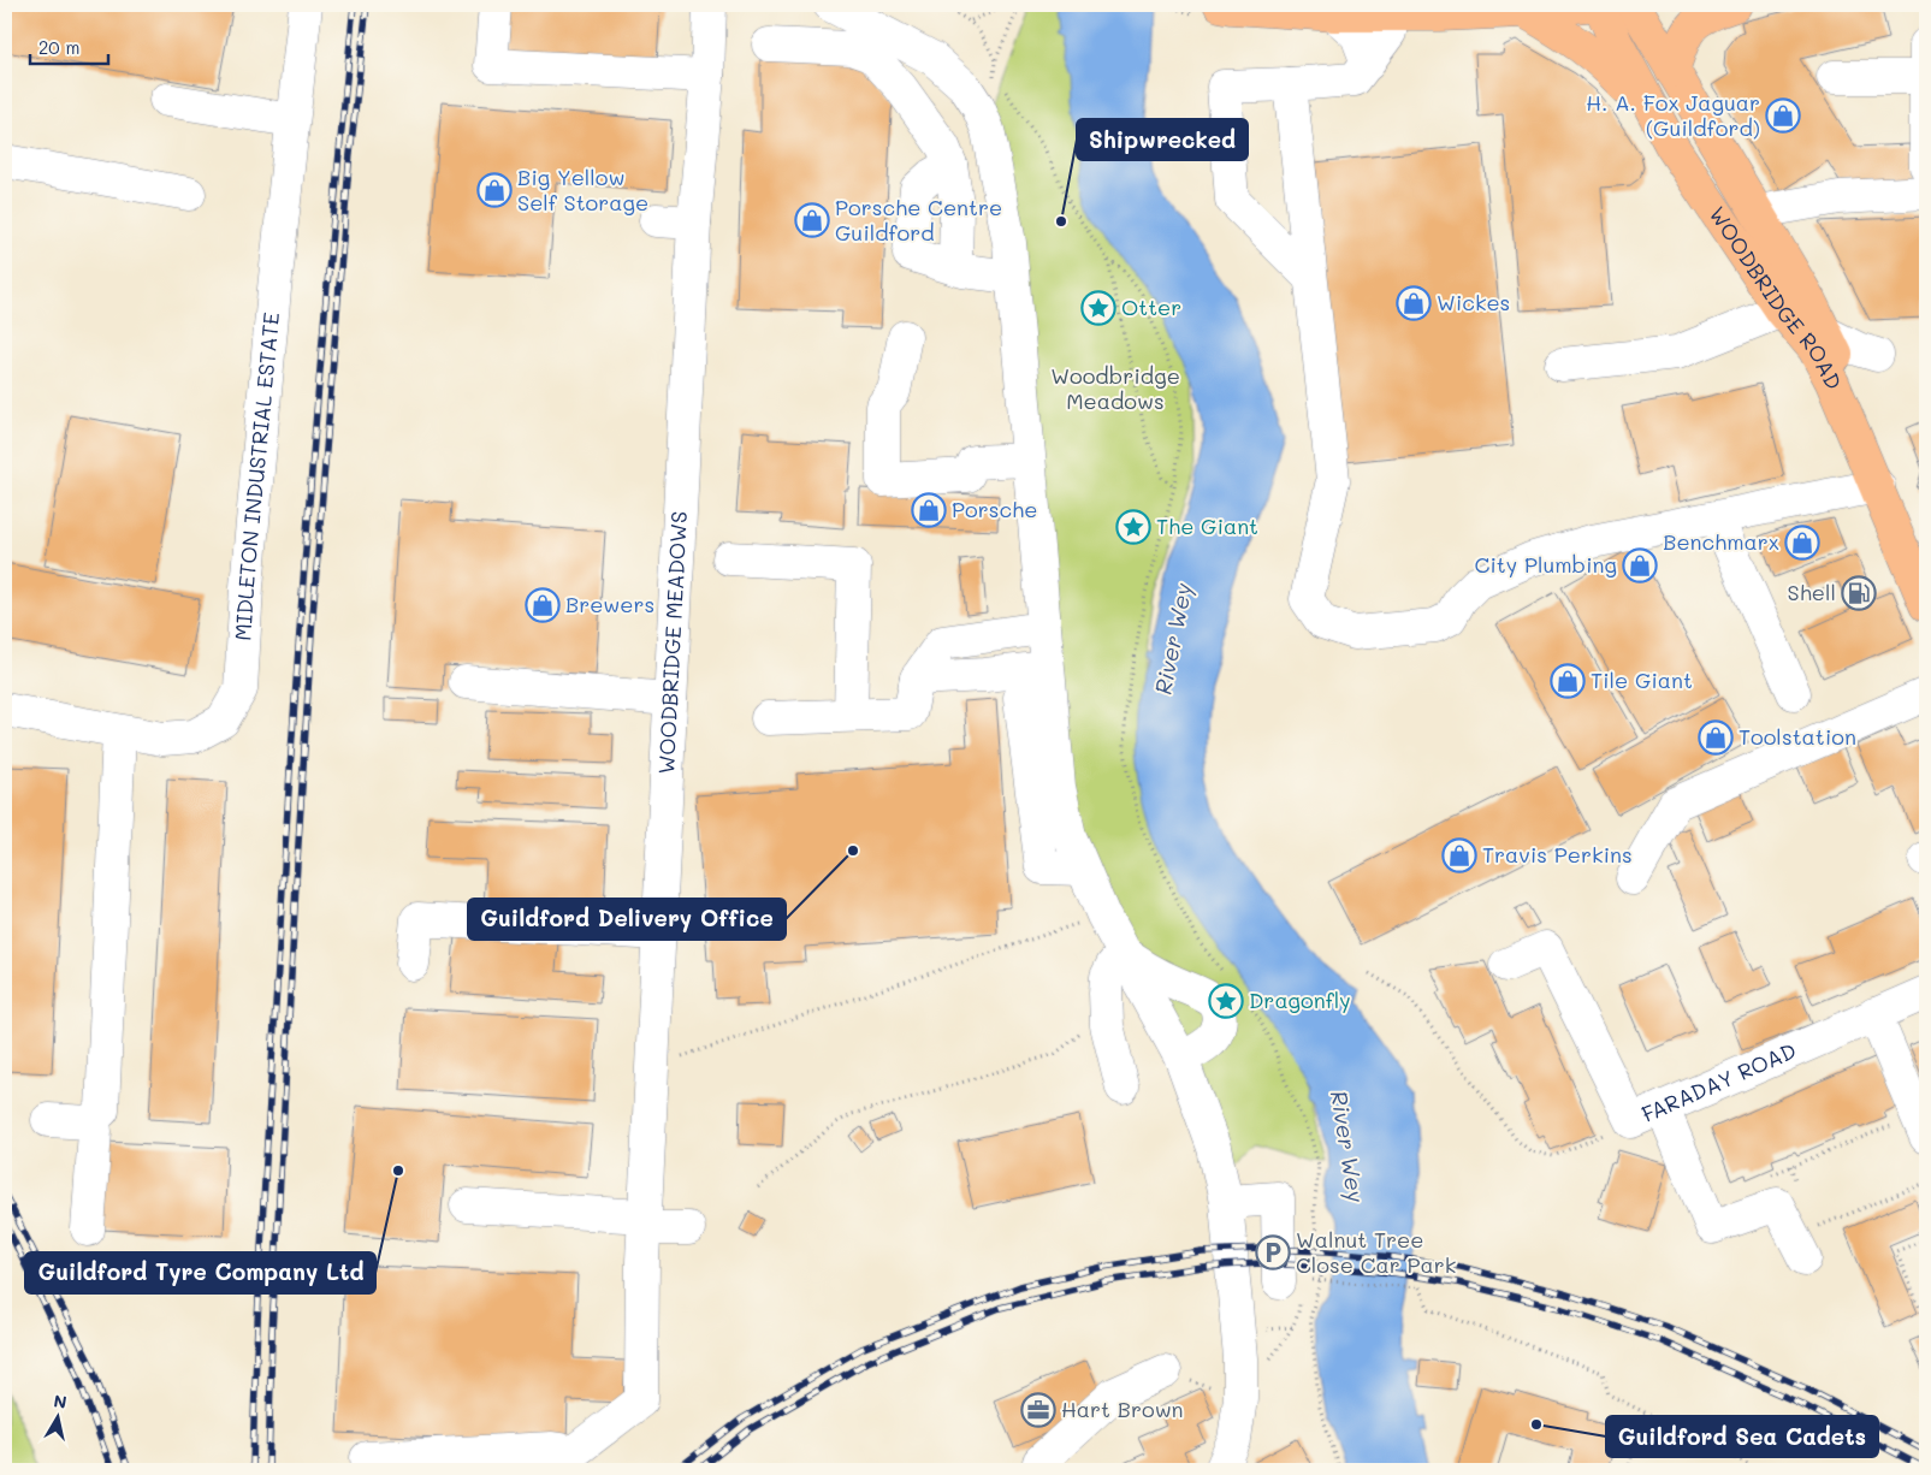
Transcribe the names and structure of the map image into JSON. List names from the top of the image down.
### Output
{
  "streets": {
    "main road": ["WOODBRIDGE ROAD"],
    "street": ["MIDLETON INDUSTRIAL ESTATE", "WOODBRIDGE MEADOWS", "FARADAY ROAD"]
  },
  "water": ["River Wey"],
  "parks": ["Woodbridge Meadows"],
  "places": {
    "shop": [
      "H. A. Fox Jaguar (Guildford)",
      "Big Yellow Self Storage",
      "Porsche Centre Guildford",
      "Wickes",
      "Porsche",
      "Benchmarx",
      "City Plumbing",
      "Brewers",
      "Tile Giant",
      "Toolstation",
      "Travis Perkins"
    ],
    "other": [
      "Shipwrecked",
      "Guildford Delivery Office",
      "Guildford Tyre Company Ltd",
      "Guildford Sea Cadets"
    ],
    "place": ["Otter", "The Giant", "Dragonfly"],
    "fuel station": ["Shell"],
    "parking": ["Walnut Tree Close Car Park"],
    "office": ["Hart Brown"]
  },
  "scale_bar": "20 m",
  "north": "top"
}
